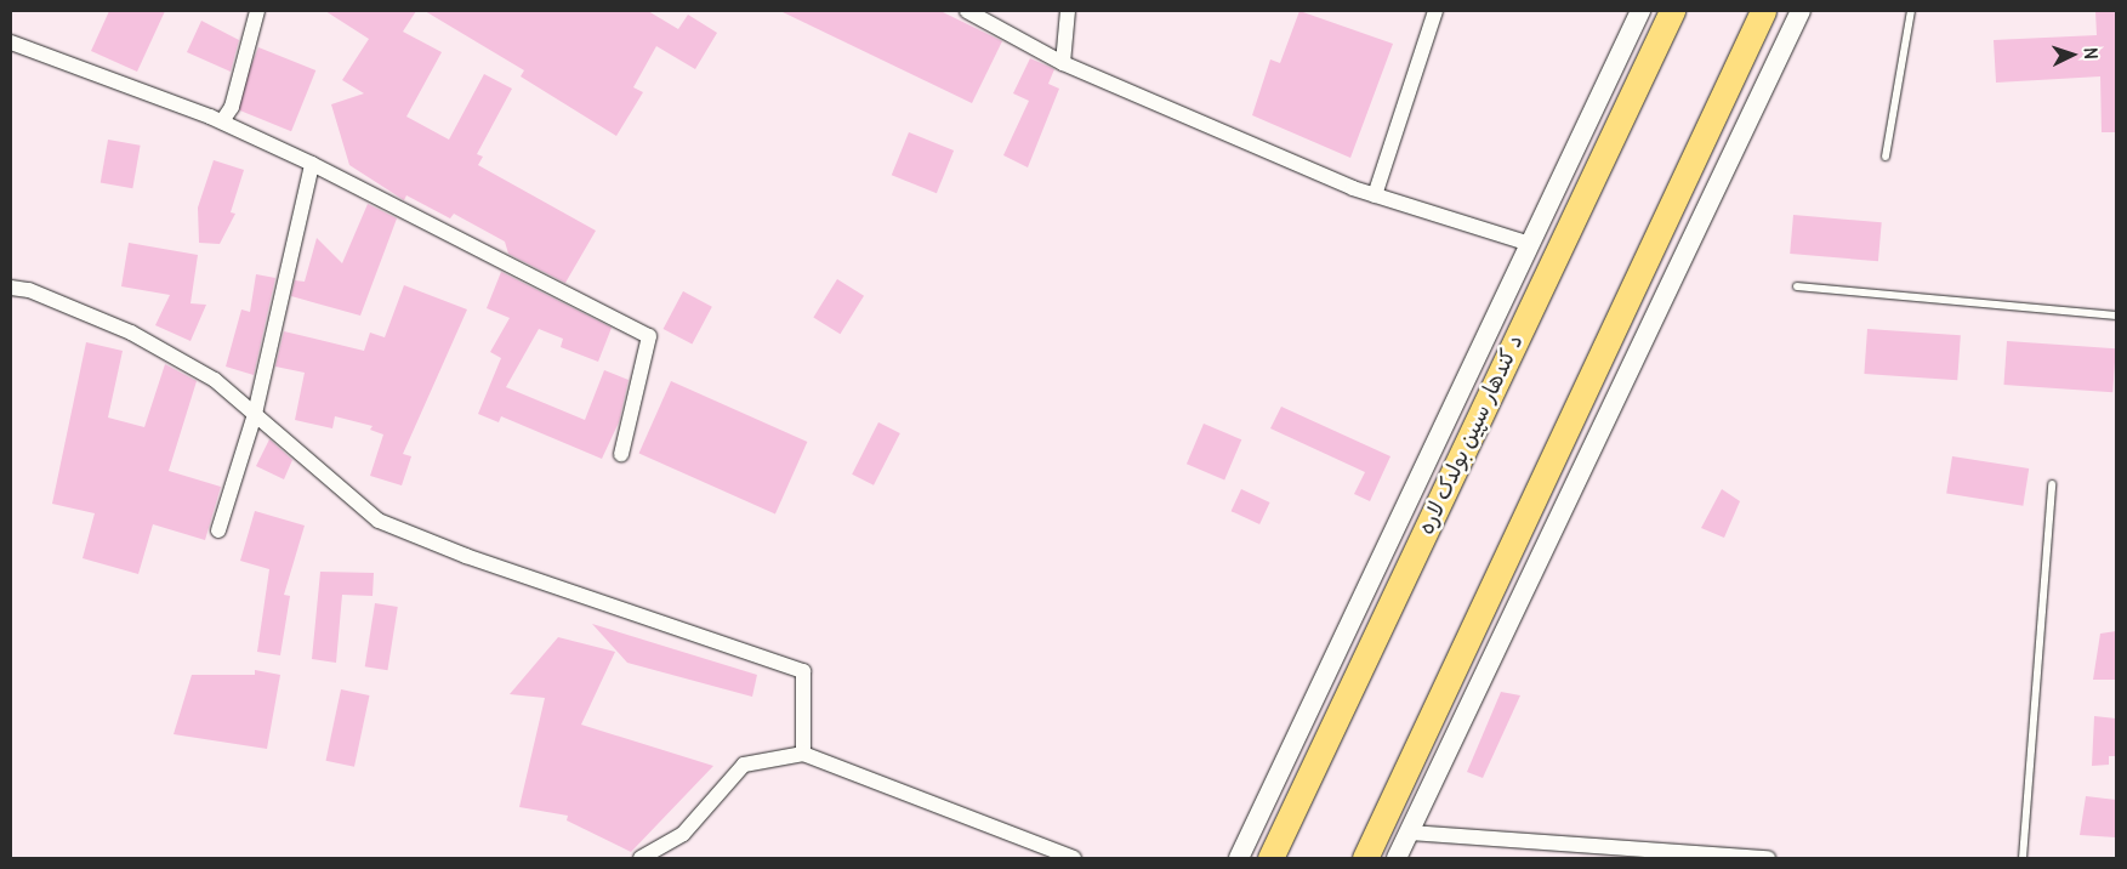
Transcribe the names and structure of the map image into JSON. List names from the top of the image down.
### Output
{
  "streets": {
    "highway": ["د کندهار سپین بولدک لاره"]
  },
  "north": "right"
}
